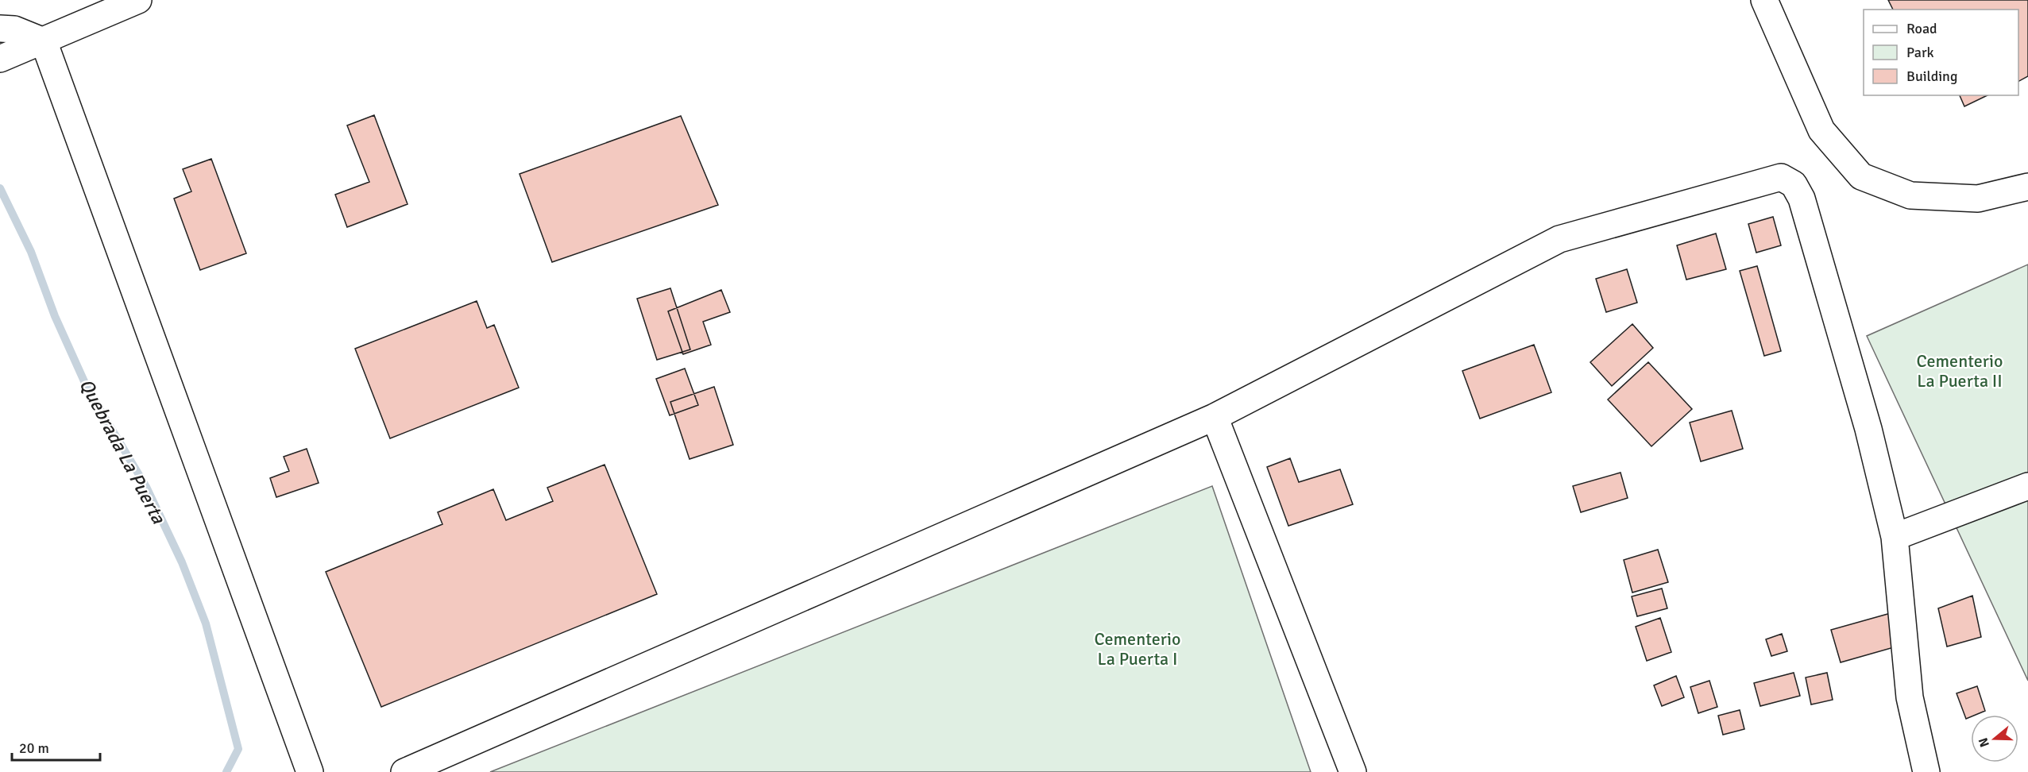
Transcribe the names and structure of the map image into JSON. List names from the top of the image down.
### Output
{
  "water": ["Quebrada La Puerta"],
  "parks": ["Cementerio La Puerta II", "Cementerio La Puerta I"],
  "legend": ["Road", "Park", "Building"],
  "scale_bar": "20 m",
  "north": "left"
}
